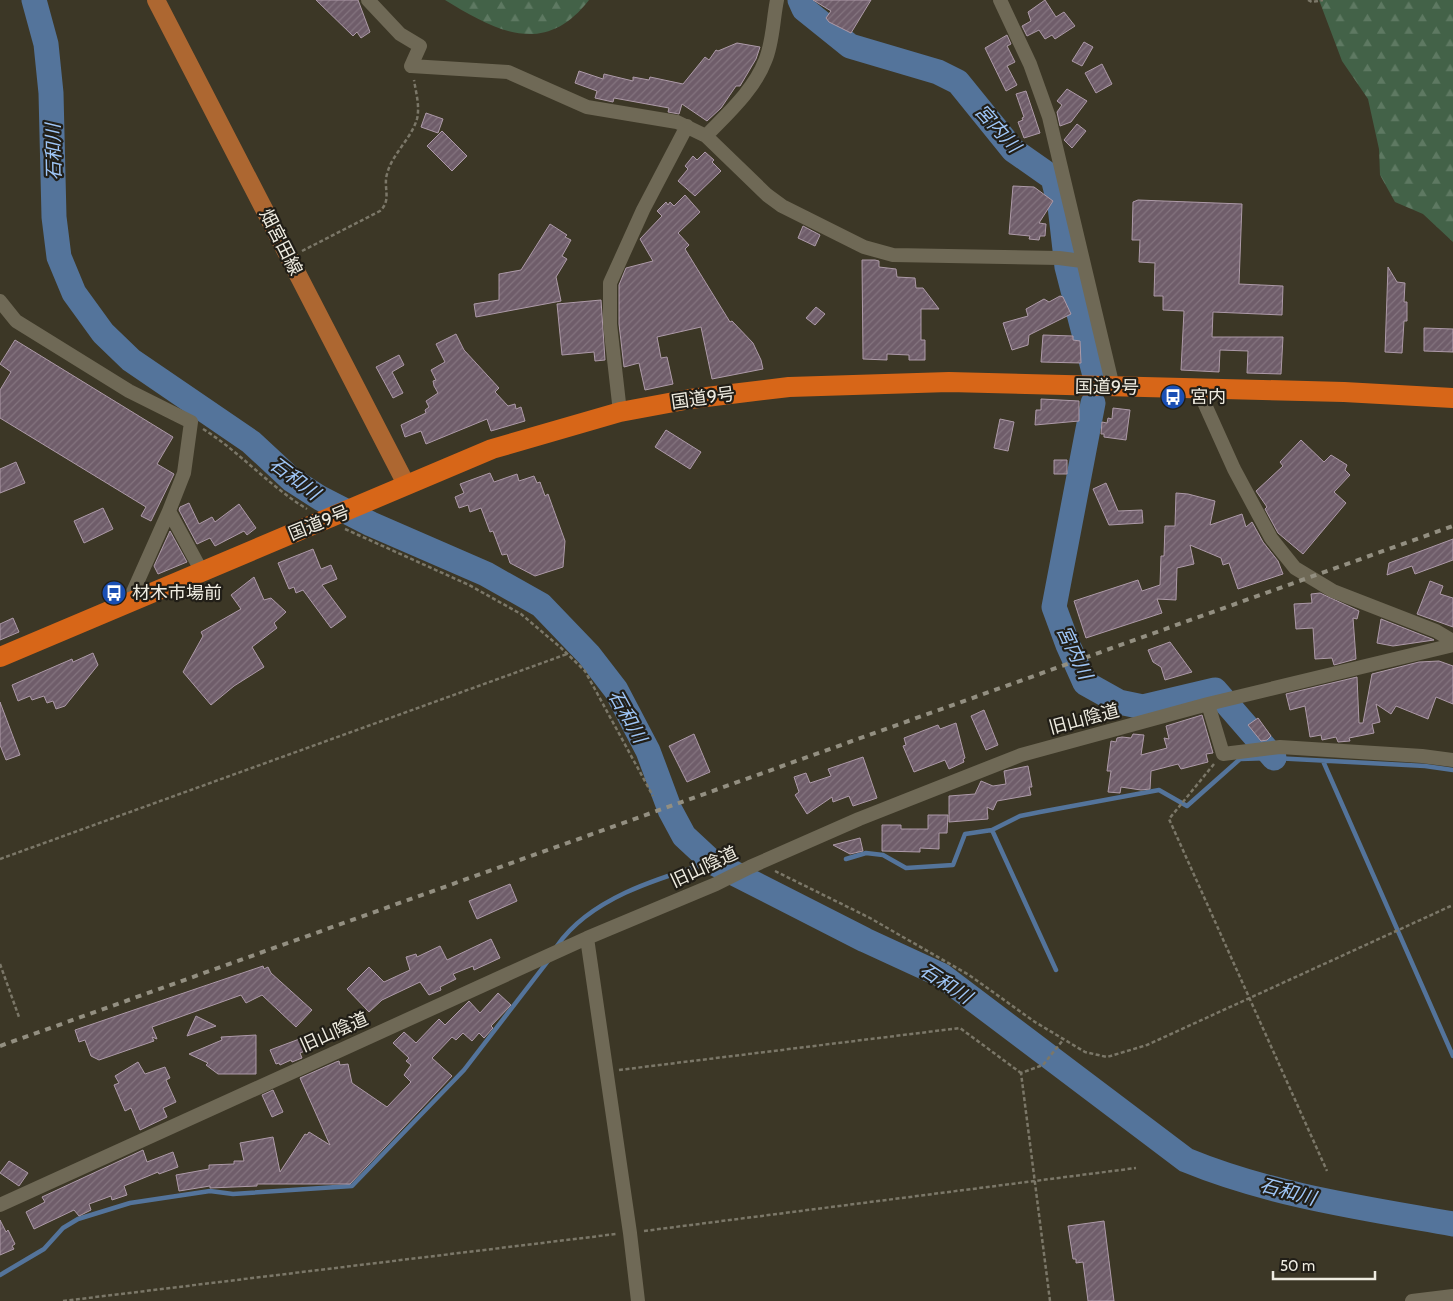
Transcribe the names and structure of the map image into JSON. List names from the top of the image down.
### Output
{
  "streets": {
    "highway": ["国道9号"],
    "main road": ["畑宮田線"],
    "street": ["旧山陰道"]
  },
  "crossings": [
    ["畑宮田線", "国道9号"]
  ],
  "water": ["宮内川", "石和川"],
  "places": {
    "bus stop": ["宮内", "材木市場前"]
  },
  "scale_bar": "50 m"
}
